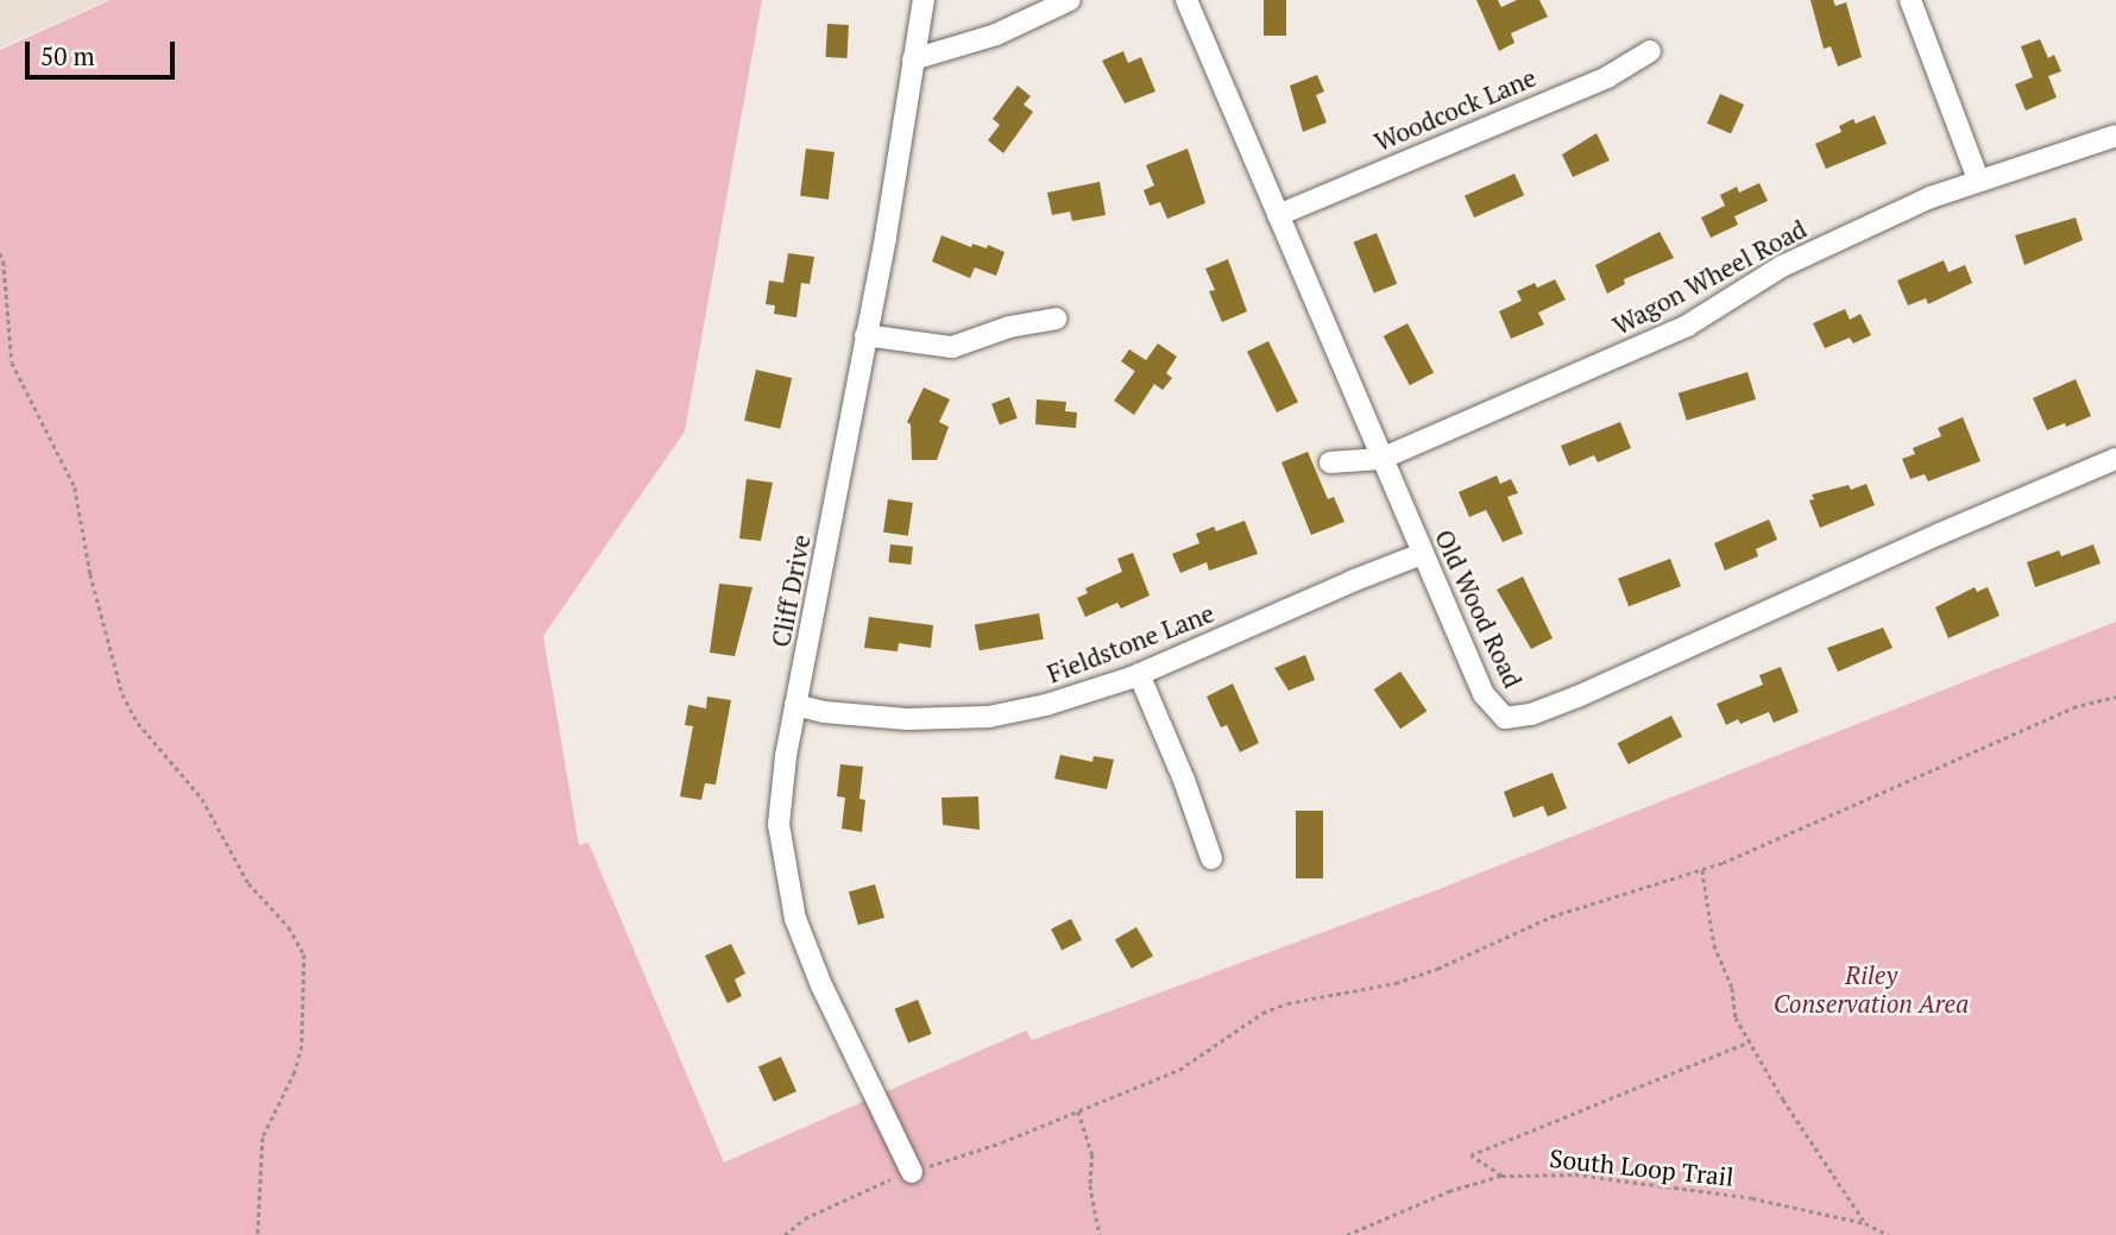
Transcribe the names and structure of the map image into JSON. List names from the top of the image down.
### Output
{
  "streets": {
    "street": [
      "Woodcock Lane",
      "Wagon Wheel Road",
      "Cliff Drive",
      "Old Wood Road",
      "Fieldstone Lane"
    ],
    "path": ["South Loop Trail"]
  },
  "crossings": [
    ["Woodcock Lane", "Old Wood Road"],
    ["Wagon Wheel Road", "Old Wood Road"],
    ["Cliff Drive", "Fieldstone Lane"],
    ["Old Wood Road", "Fieldstone Lane"]
  ],
  "parks": ["Riley Conservation Area"],
  "scale_bar": "50 m"
}
